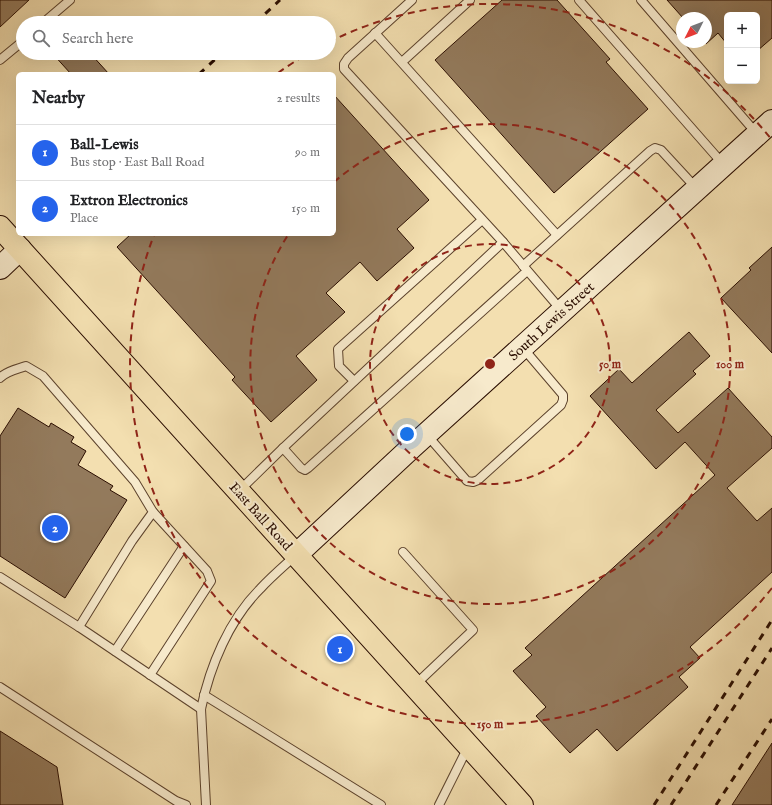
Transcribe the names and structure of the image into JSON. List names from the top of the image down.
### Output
{
  "streets": {
    "main road": ["South Lewis Street", "East Ball Road"]
  },
  "crossings": [
    ["South Lewis Street", "East Ball Road"]
  ],
  "north": "bottom left",
  "page": {
    "map_buttons": ["+", "−"],
    "search": "Search here",
    "heading": ["Nearby", "2 results"],
    "list": [
      {
        "mark": "1",
        "name": "Ball-Lewis",
        "note": "Bus stop · East Ball Road",
        "value": "90 m"
      },
      {
        "mark": "2",
        "name": "Extron Electronics",
        "note": "Place",
        "value": "150 m"
      }
    ],
    "pins": ["2", "1"]
  },
  "rings": ["50 m", "100 m", "150 m"]
}
